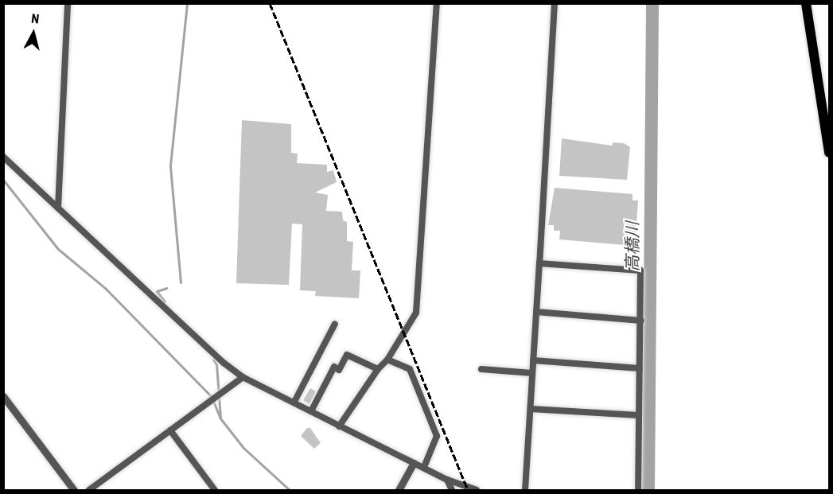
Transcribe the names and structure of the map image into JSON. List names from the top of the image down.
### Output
{
  "water": ["高橋川"],
  "north": "top"
}
